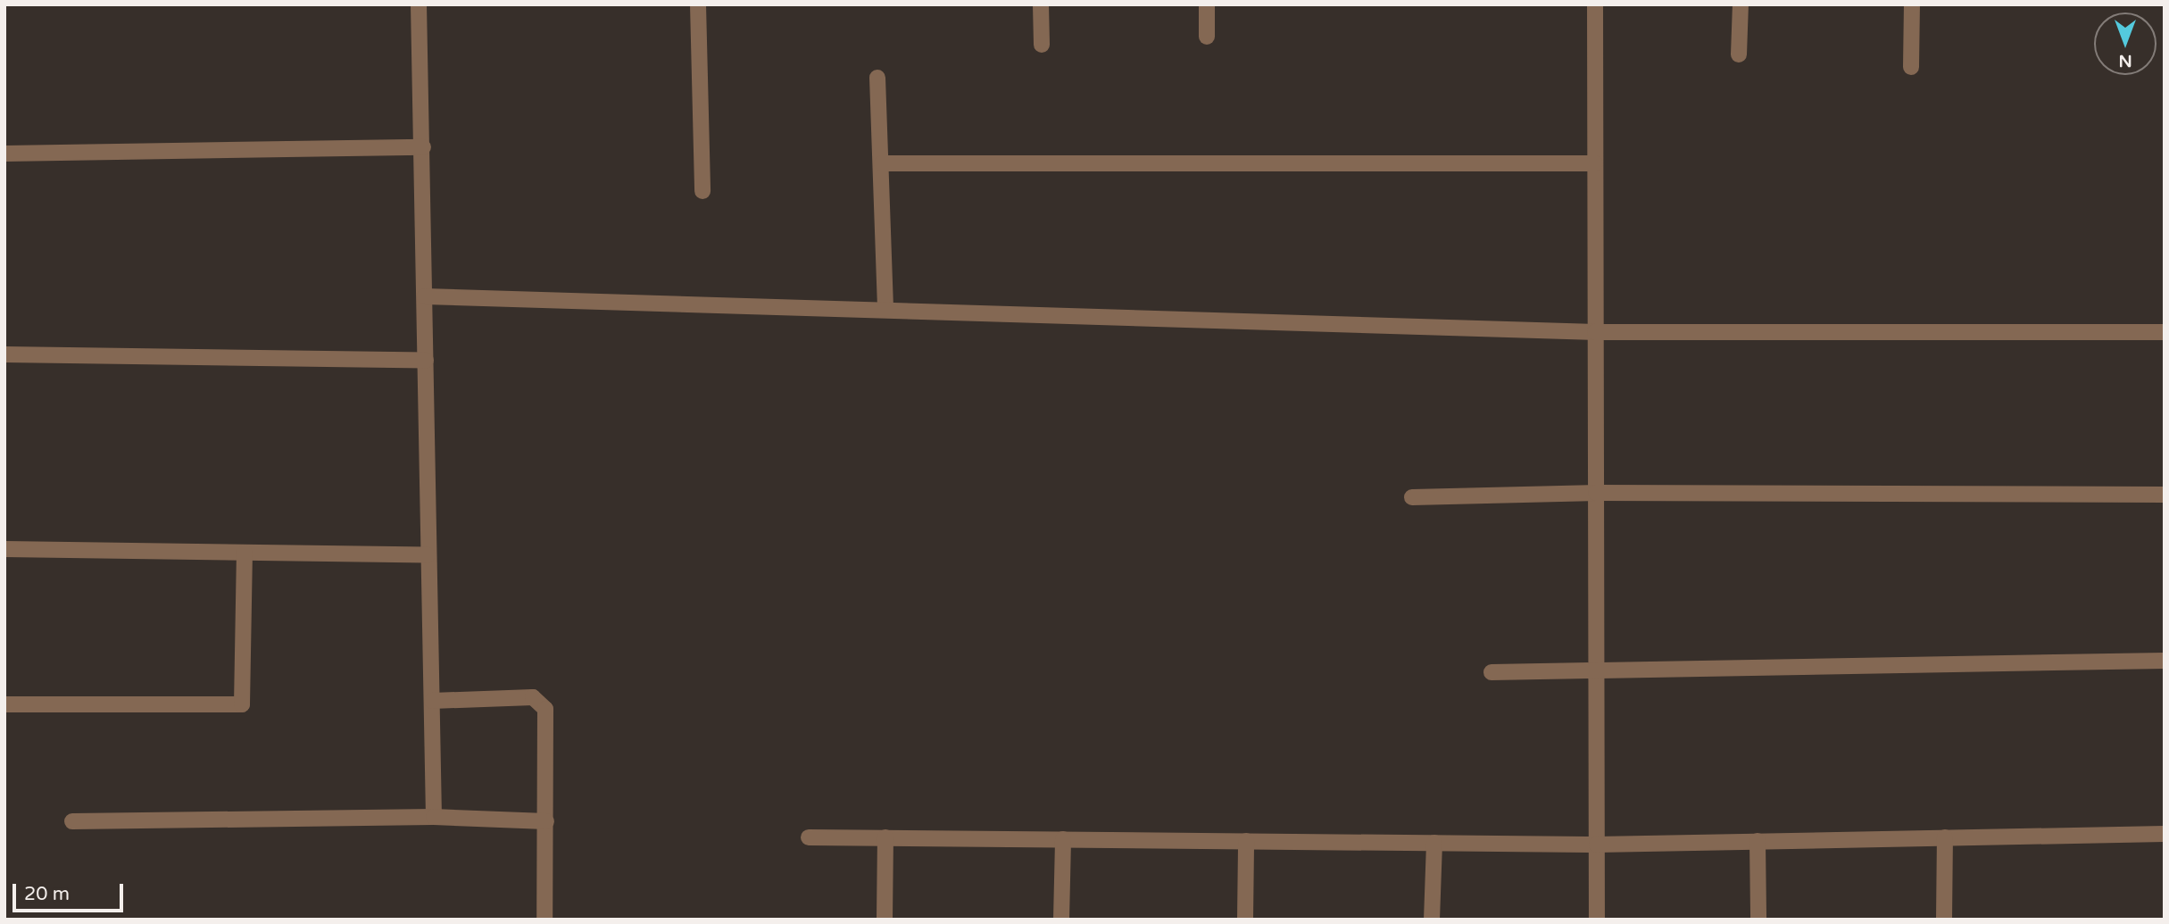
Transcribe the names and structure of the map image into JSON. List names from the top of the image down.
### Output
{
  "scale_bar": "20 m",
  "north": "bottom"
}
